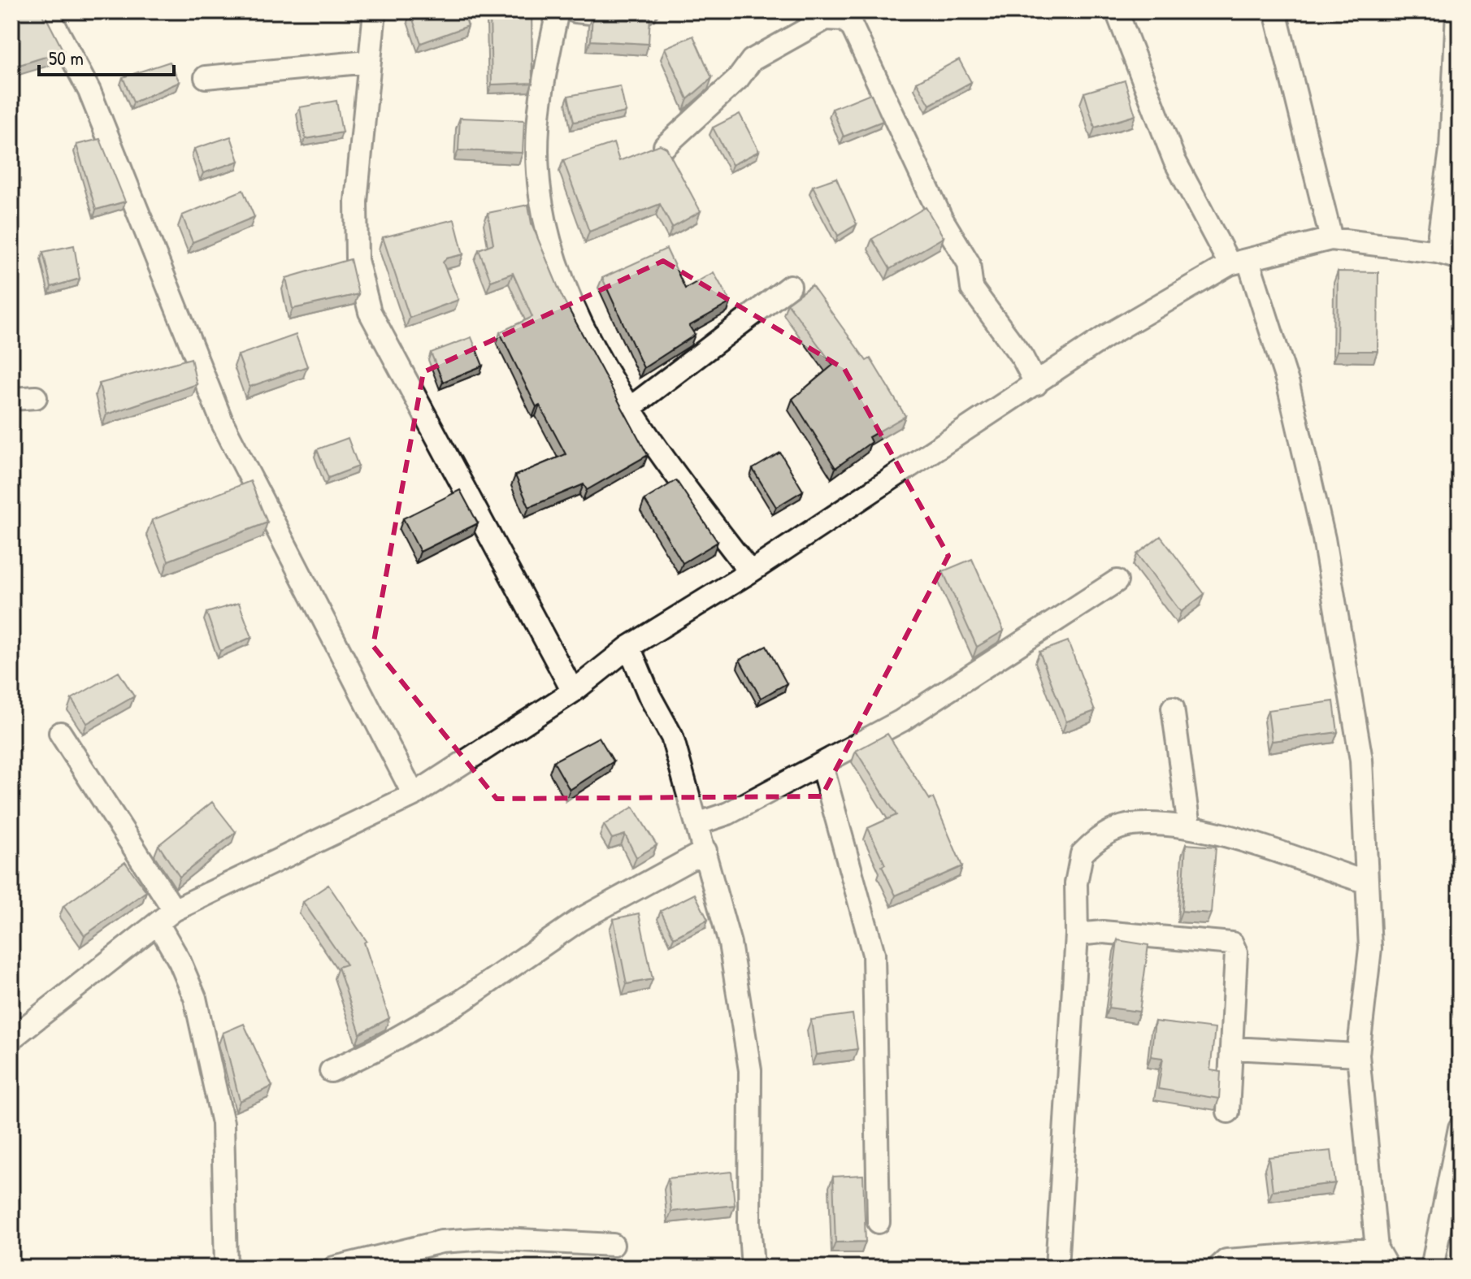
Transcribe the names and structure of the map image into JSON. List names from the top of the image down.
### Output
{
  "scale_bar": "50 m"
}
